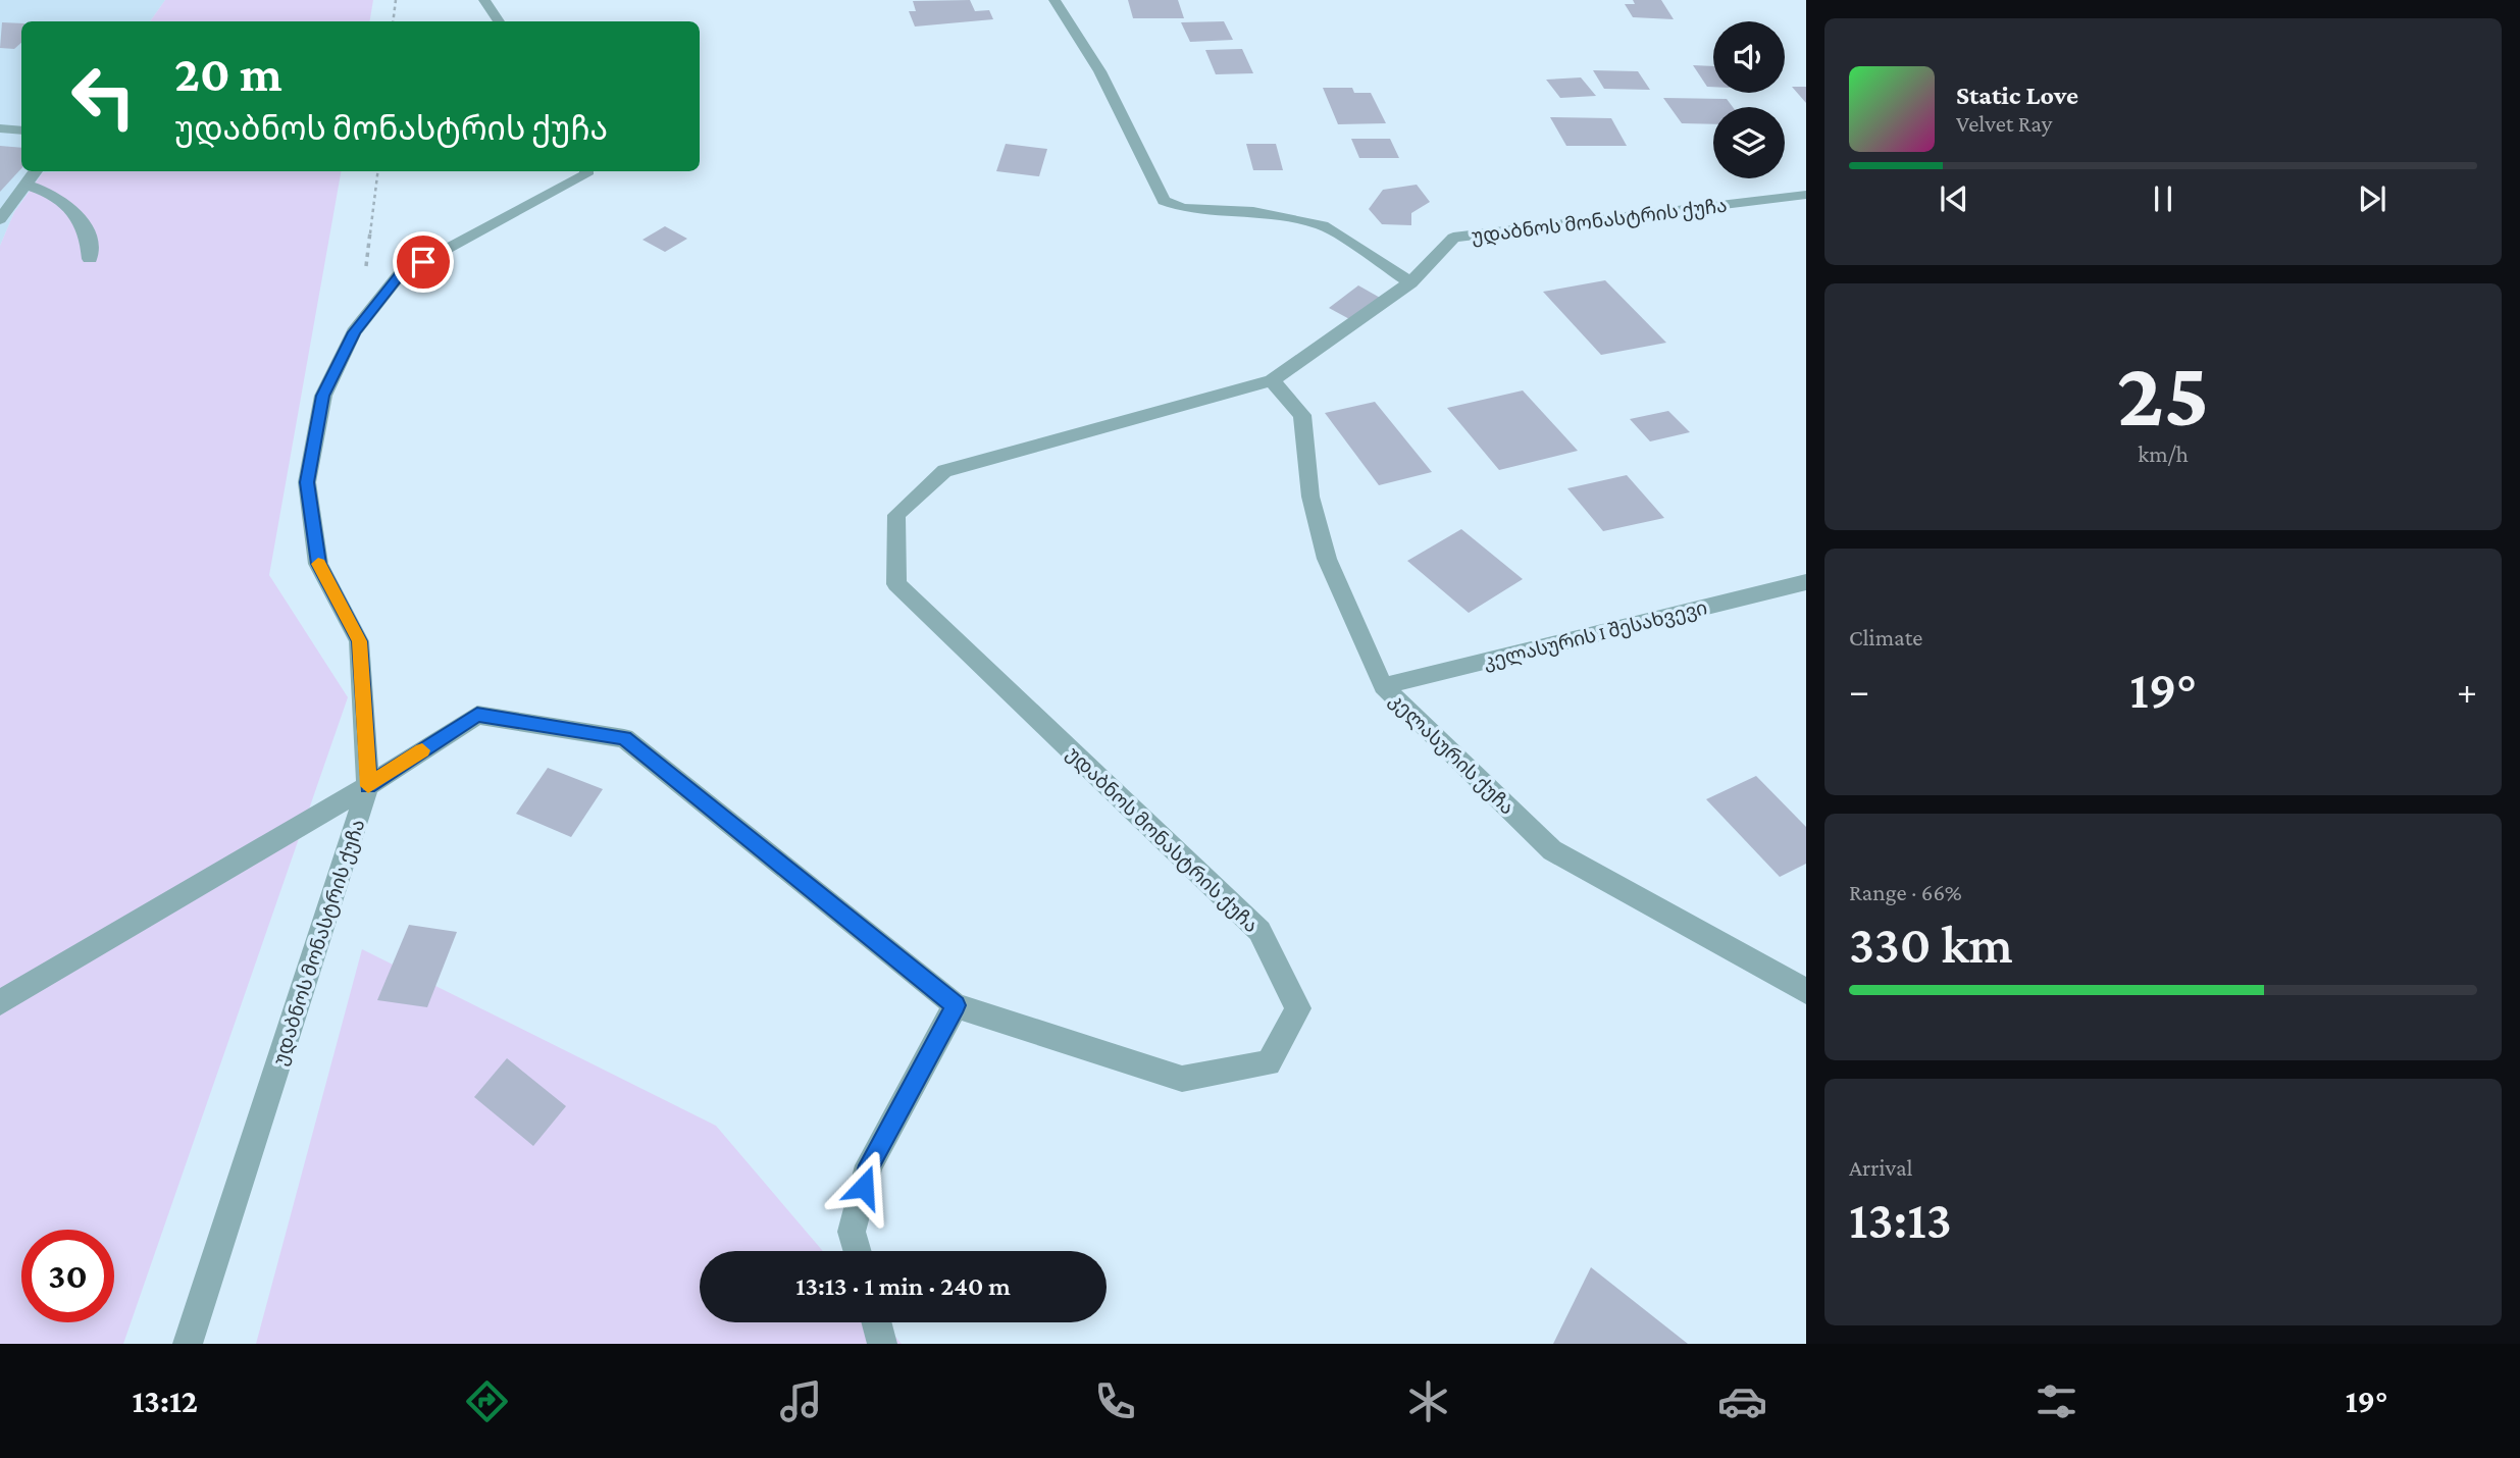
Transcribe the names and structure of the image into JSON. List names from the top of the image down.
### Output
{
  "streets": {
    "street": ["უდაბნოს მონასტრის ქუჩა", "კელასურის I შესახვევი", "კელასურის ქუჩა"]
  },
  "crossings": [
    ["უდაბნოს მონასტრის ქუჩა", "კელასურის ქუჩა"],
    ["კელასურის I შესახვევი", "კელასურის ქუჩა"]
  ],
  "page": {
    "turn": ["20 m", "უდაბნოს მონასტრის ქუჩა"],
    "song": ["Static Love", "Velvet Ray"],
    "tile": [
      ["25", "km/h"],
      "Climate",
      ["Range · 66%", "330 km"],
      ["Arrival", "13:13"]
    ],
    "heat": ["−", "19°", "+"],
    "limit": "30",
    "trip": "13:13 · 1 min · 240 m",
    "tabs": ["13:12", "19°"]
  }
}
